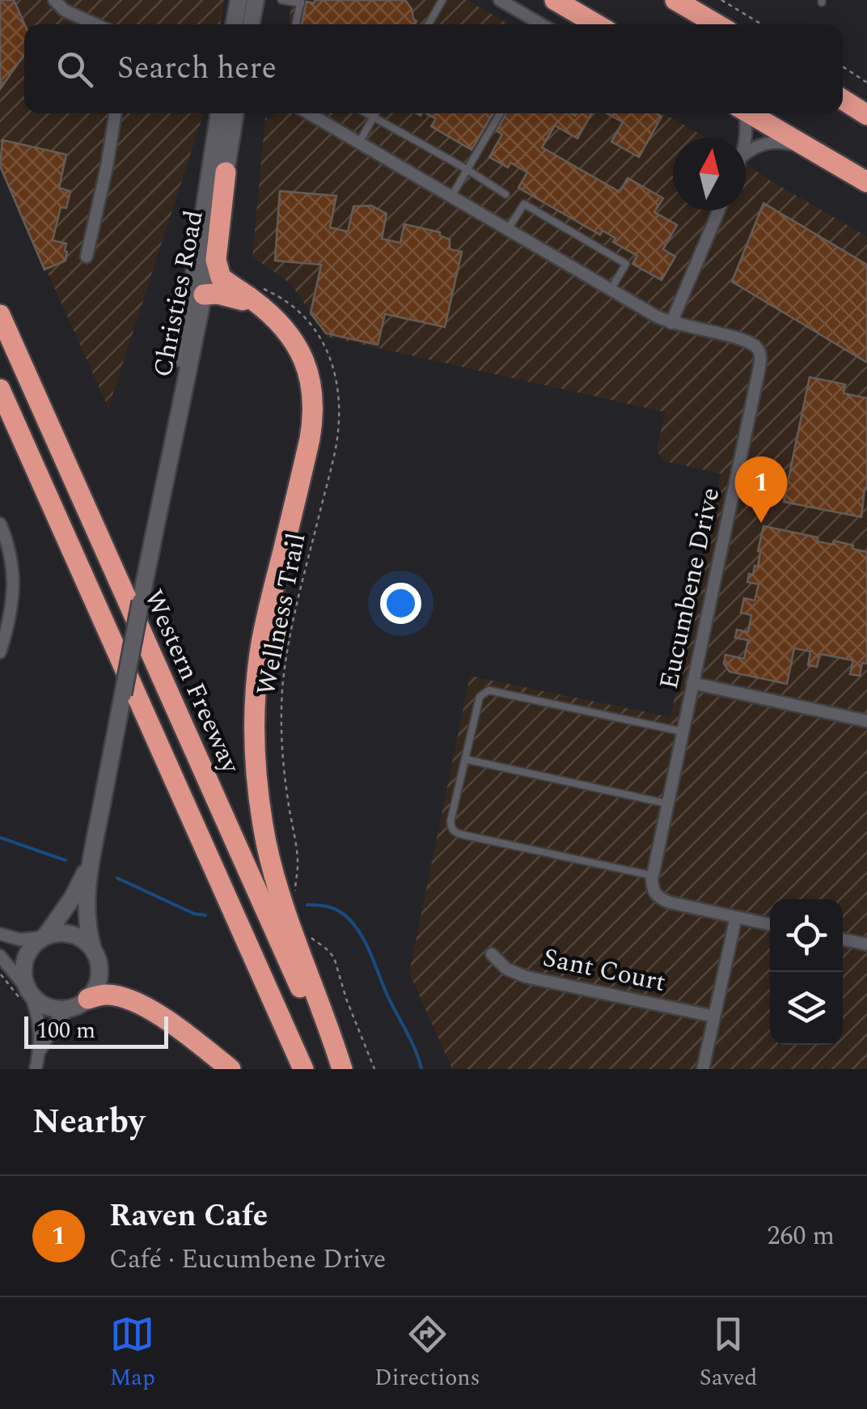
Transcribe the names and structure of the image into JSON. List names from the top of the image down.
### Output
{
  "streets": {
    "highway": ["Western Freeway"],
    "main road": ["Christies Road"],
    "street": ["Eucumbene Drive", "Sant Court"],
    "path": ["Wellness Trail"]
  },
  "scale_bar": "100 m",
  "north": "top",
  "page": {
    "search": "Search here",
    "pins": "1",
    "scale": "100 m",
    "heading": "Nearby",
    "list": [
      {
        "mark": "1",
        "name": "Raven Cafe",
        "note": "Café · Eucumbene Drive",
        "value": "260 m"
      }
    ],
    "nav": ["Map", "Directions", "Saved"]
  }
}
